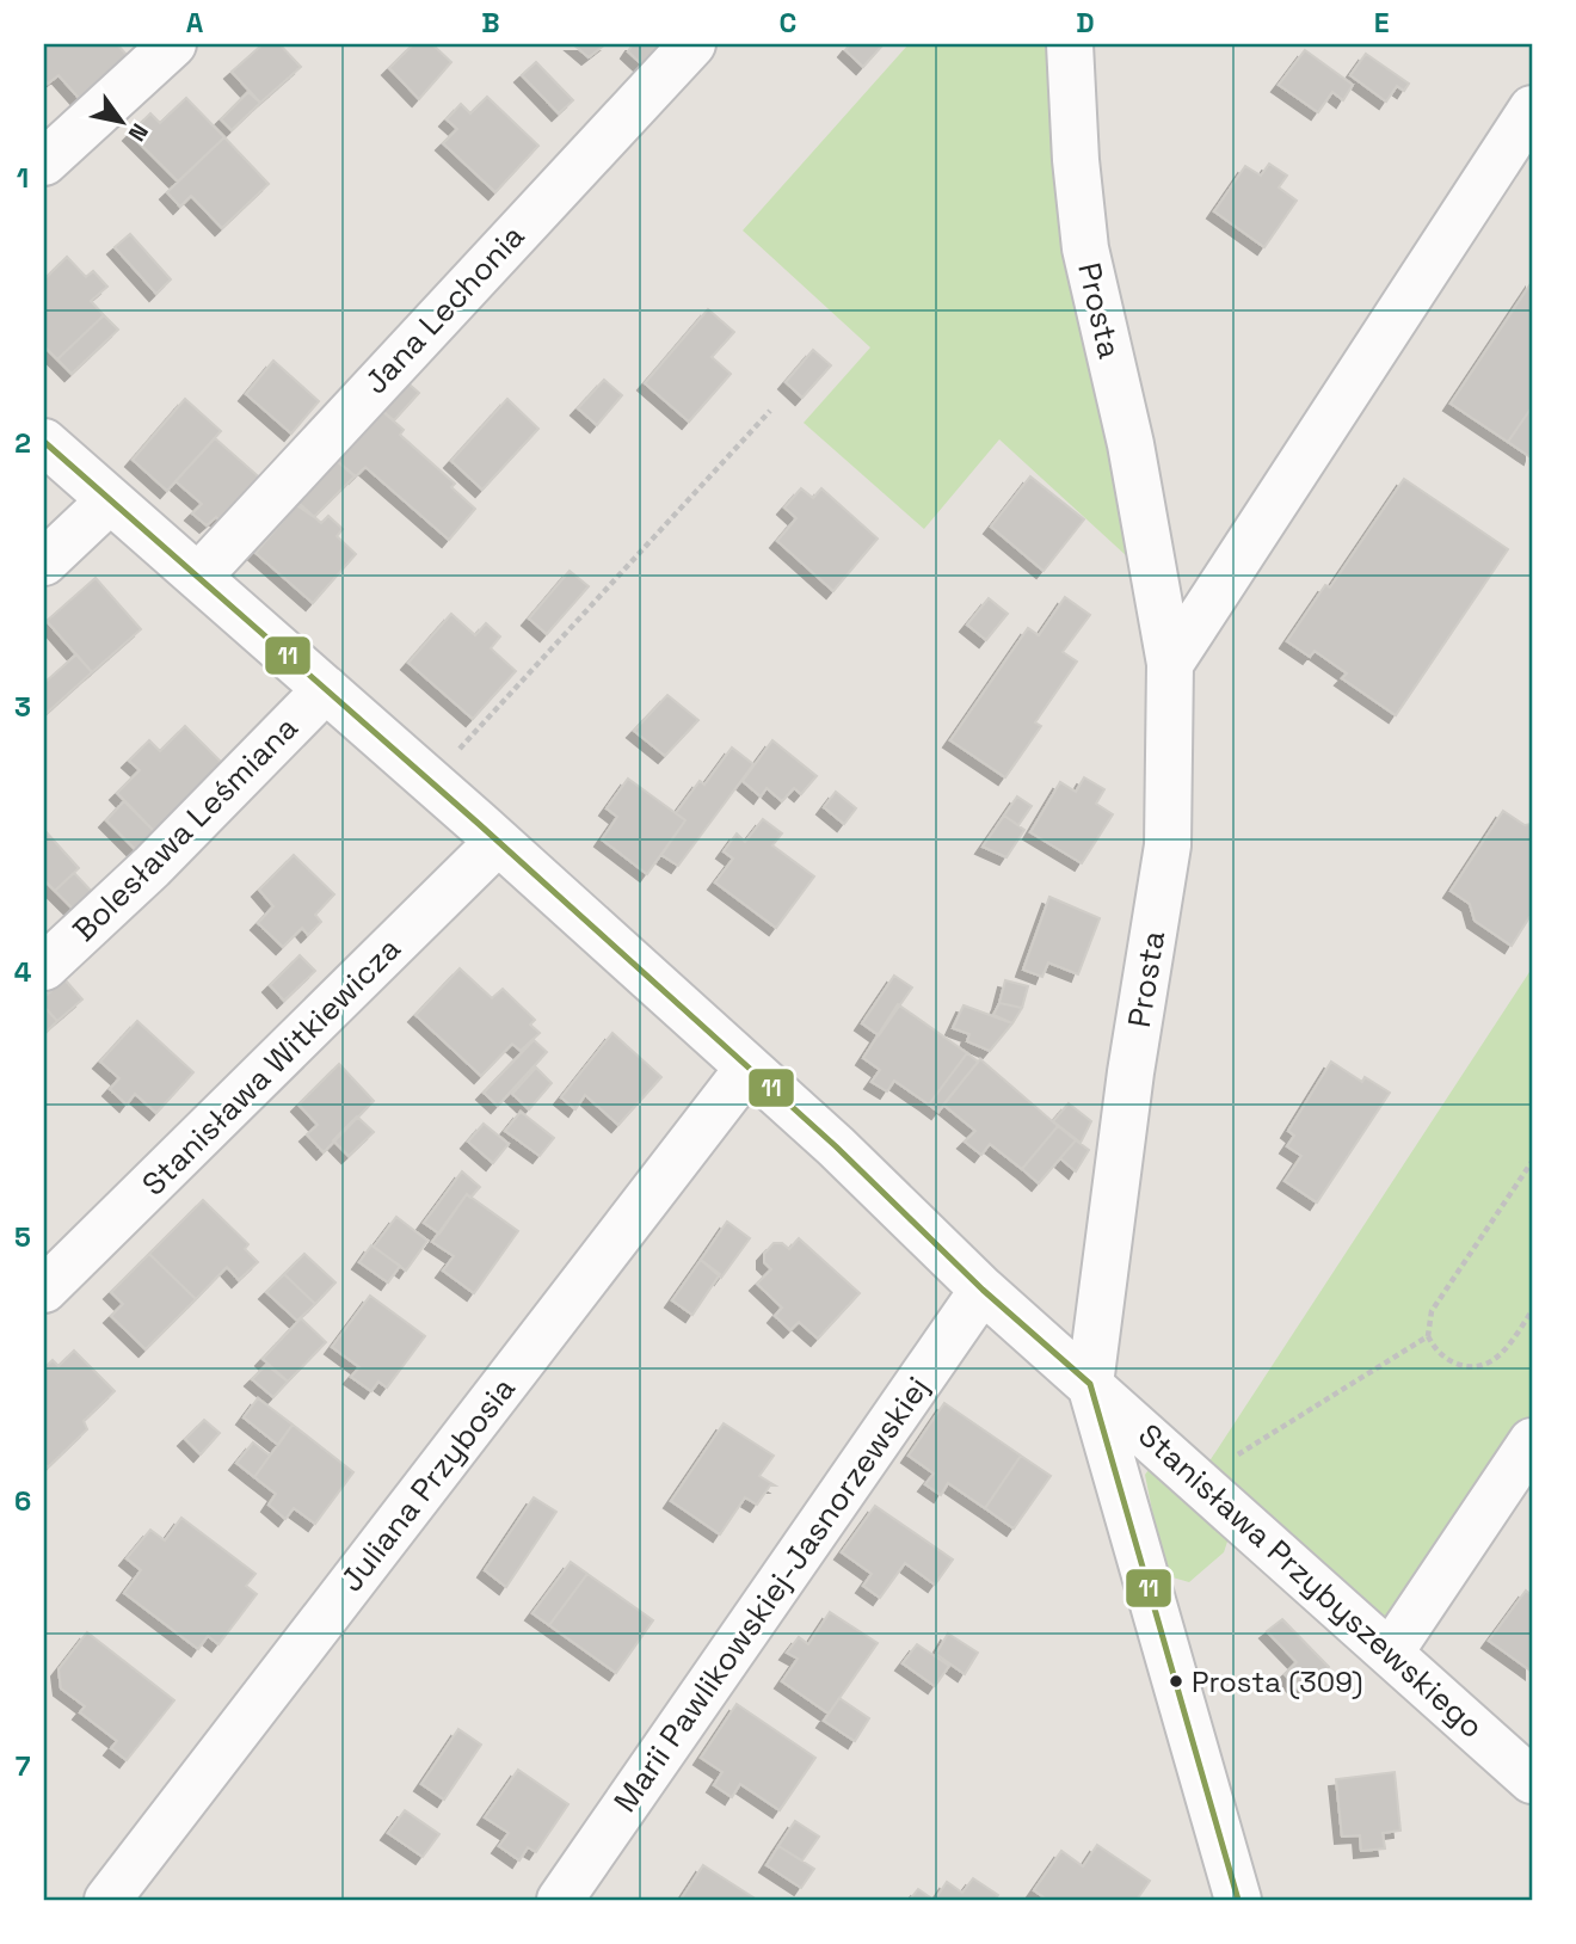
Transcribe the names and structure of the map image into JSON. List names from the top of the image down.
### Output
{
  "streets": {
    "street": [
      "Jana Lechonia",
      "Prosta",
      "Bolesława Leśmiana",
      "Stanisława Witkiewicza",
      "Juliana Przybosia",
      "Stanisława Przybyszewskiego",
      "Marii Pawlikowskiej-Jasnorzewskiej"
    ]
  },
  "crossings": [
    ["Jana Lechonia", "Bolesława Leśmiana"],
    ["Prosta", "Stanisława Przybyszewskiego"],
    ["Bolesława Leśmiana", "Stanisława Witkiewicza"],
    ["Bolesława Leśmiana", "Juliana Przybosia"],
    ["Bolesława Leśmiana", "Stanisława Przybyszewskiego"],
    ["Bolesława Leśmiana", "Marii Pawlikowskiej-Jasnorzewskiej"],
    ["Stanisława Przybyszewskiego", "Marii Pawlikowskiej-Jasnorzewskiej"]
  ],
  "places": ["Prosta (309)"],
  "lines": ["transit line 11"],
  "north": "bottom right",
  "grid": {
    "columns": [
      "A",
      "B",
      "C",
      "D",
      "E"
    ],
    "rows": [
      "1",
      "2",
      "3",
      "4",
      "5",
      "6",
      "7"
    ]
  }
}
